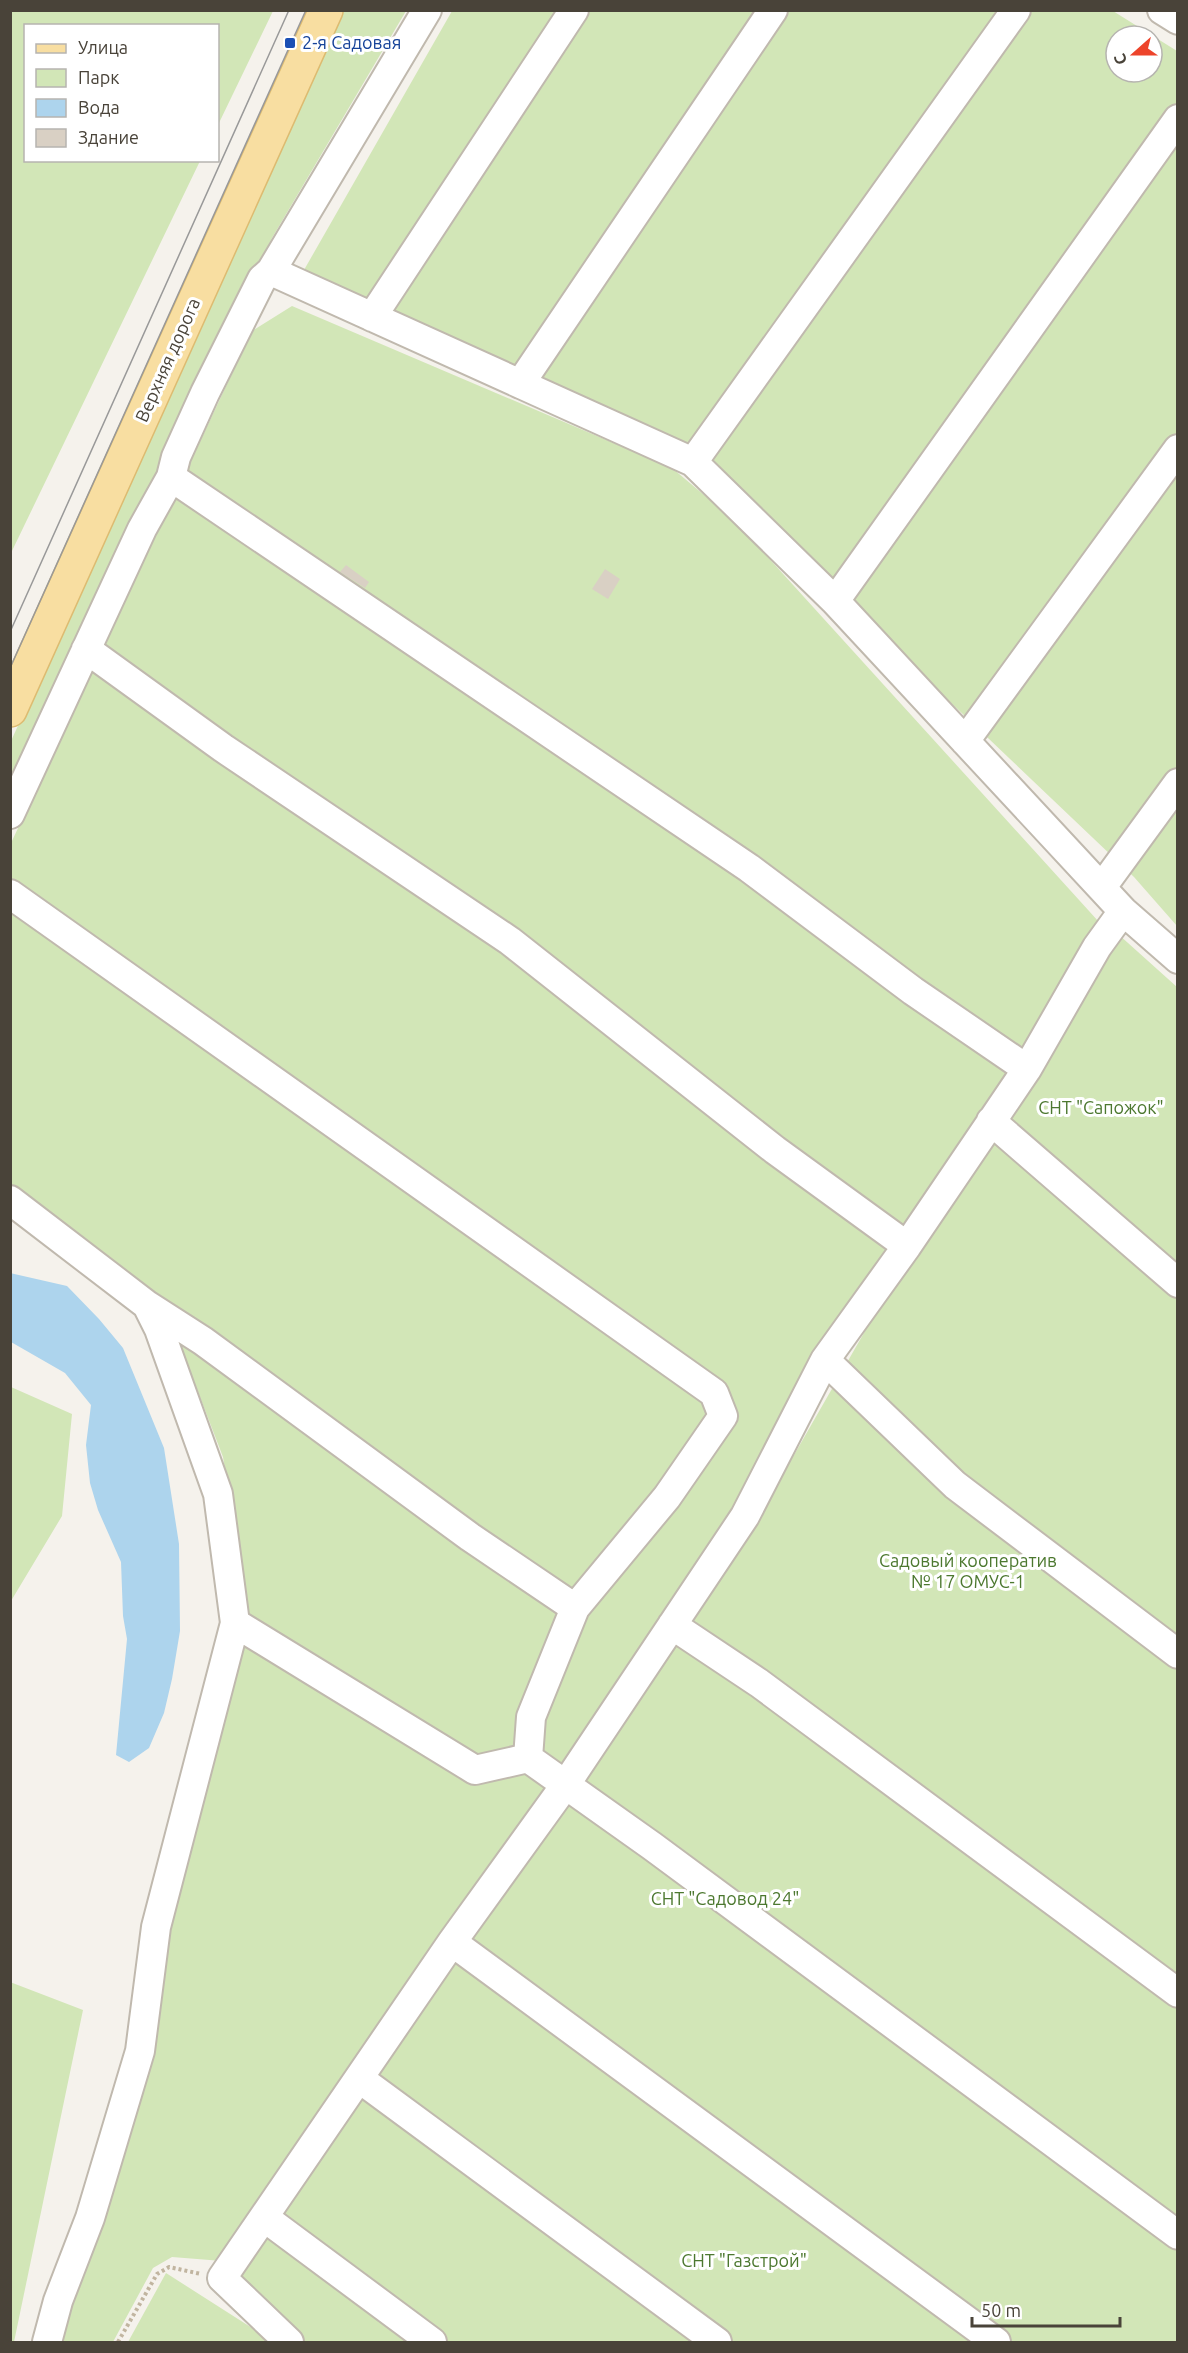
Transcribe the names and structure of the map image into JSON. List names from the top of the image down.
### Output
{
  "streets": {
    "main road": ["Верхняя дорога"]
  },
  "parks": [
    "СНТ \"Сапожок\"",
    "Садовый кооператив № 17 ОМУС-1",
    "СНТ \"Садовод 24\"",
    "СНТ \"Газстрой\""
  ],
  "places": {
    "transit": ["2-я Садовая"]
  },
  "legend": [
    "Улица",
    "Парк",
    "Вода",
    "Здание"
  ],
  "scale_bar": "50 m",
  "north": "left"
}
